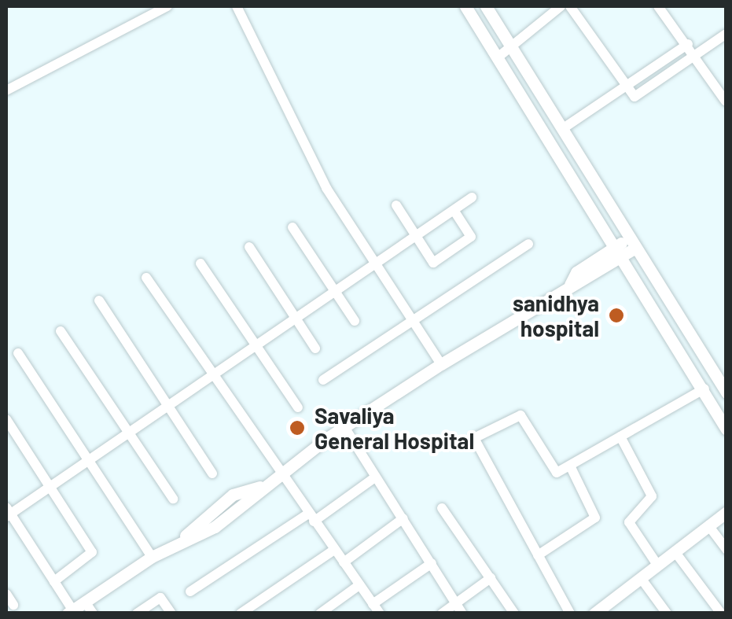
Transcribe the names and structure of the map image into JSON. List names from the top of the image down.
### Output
{
  "places": ["sanidhya hospital", "Savaliya General Hospital"]
}
